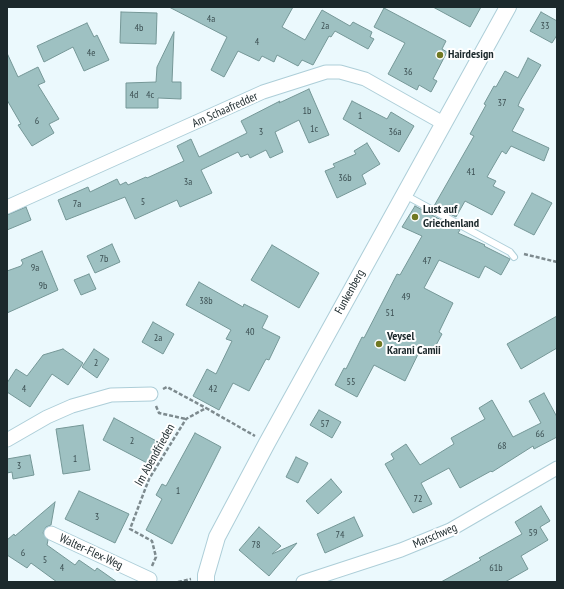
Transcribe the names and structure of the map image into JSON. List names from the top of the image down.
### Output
{
  "streets": {
    "street": [
      "Am Schaafredder",
      "Funkenberg",
      "Marschweg",
      "Walter-Flex-Weg"
    ],
    "path": ["Im Abendfrieden"]
  },
  "crossings": [
    ["Am Schaafredder", "Funkenberg"],
    ["Im Abendfrieden", "Walter-Flex-Weg"]
  ],
  "places": ["Hairdesign", "Lust auf Griechenland", "Veysel Karani Camii"],
  "house_numbers": [
    "4a",
    "2a",
    "33",
    "4b",
    "4",
    "4e",
    "36",
    "4d",
    "4c",
    "37",
    "1b",
    "1",
    "6",
    "1c",
    "3",
    "36a",
    "41",
    "36b",
    "3a",
    "5",
    "7a",
    "7b",
    "47",
    "9a",
    "9b",
    "49",
    "38b",
    "51",
    "40",
    "2a",
    "2",
    "55",
    "4",
    "42",
    "57",
    "66",
    "2",
    "68",
    "1",
    "3",
    "1",
    "72",
    "3",
    "59",
    "74",
    "78",
    "6",
    "5",
    "4",
    "61b"
  ]
}
